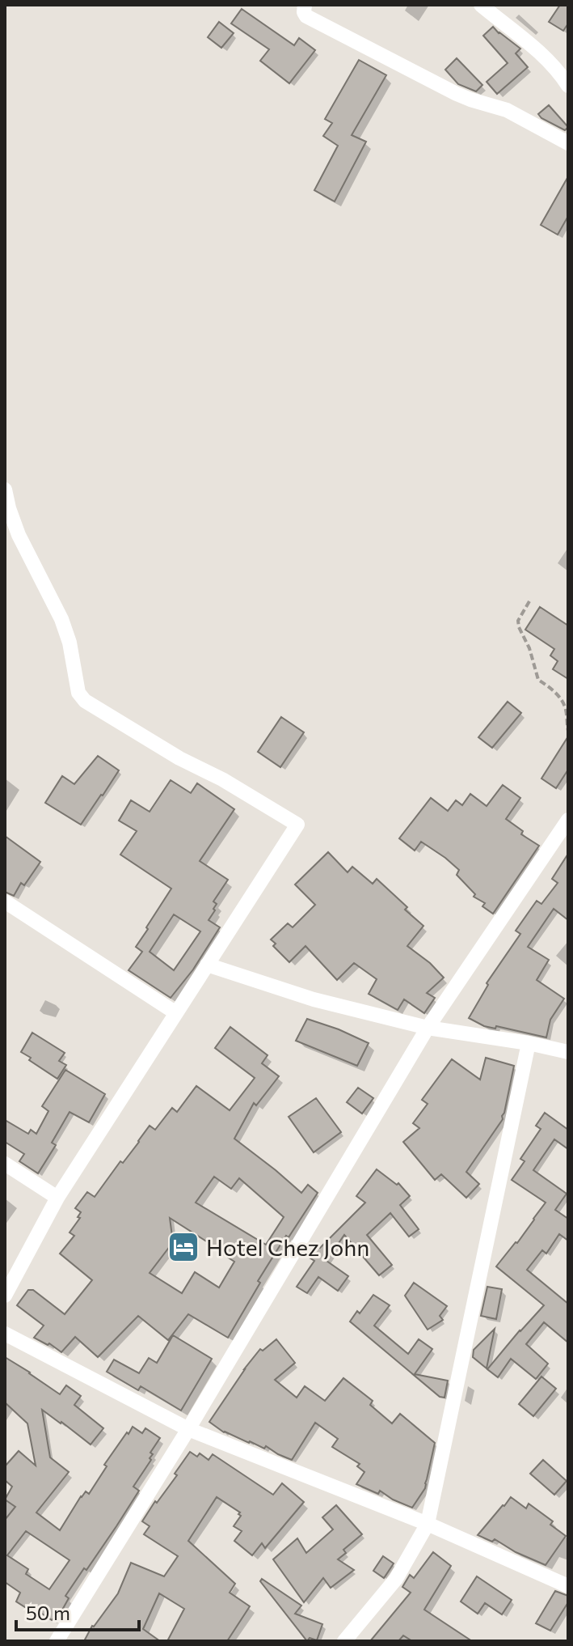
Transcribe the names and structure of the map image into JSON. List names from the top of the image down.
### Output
{
  "places": {
    "hotel": ["Hotel Chez John"]
  },
  "scale_bar": "50 m"
}
